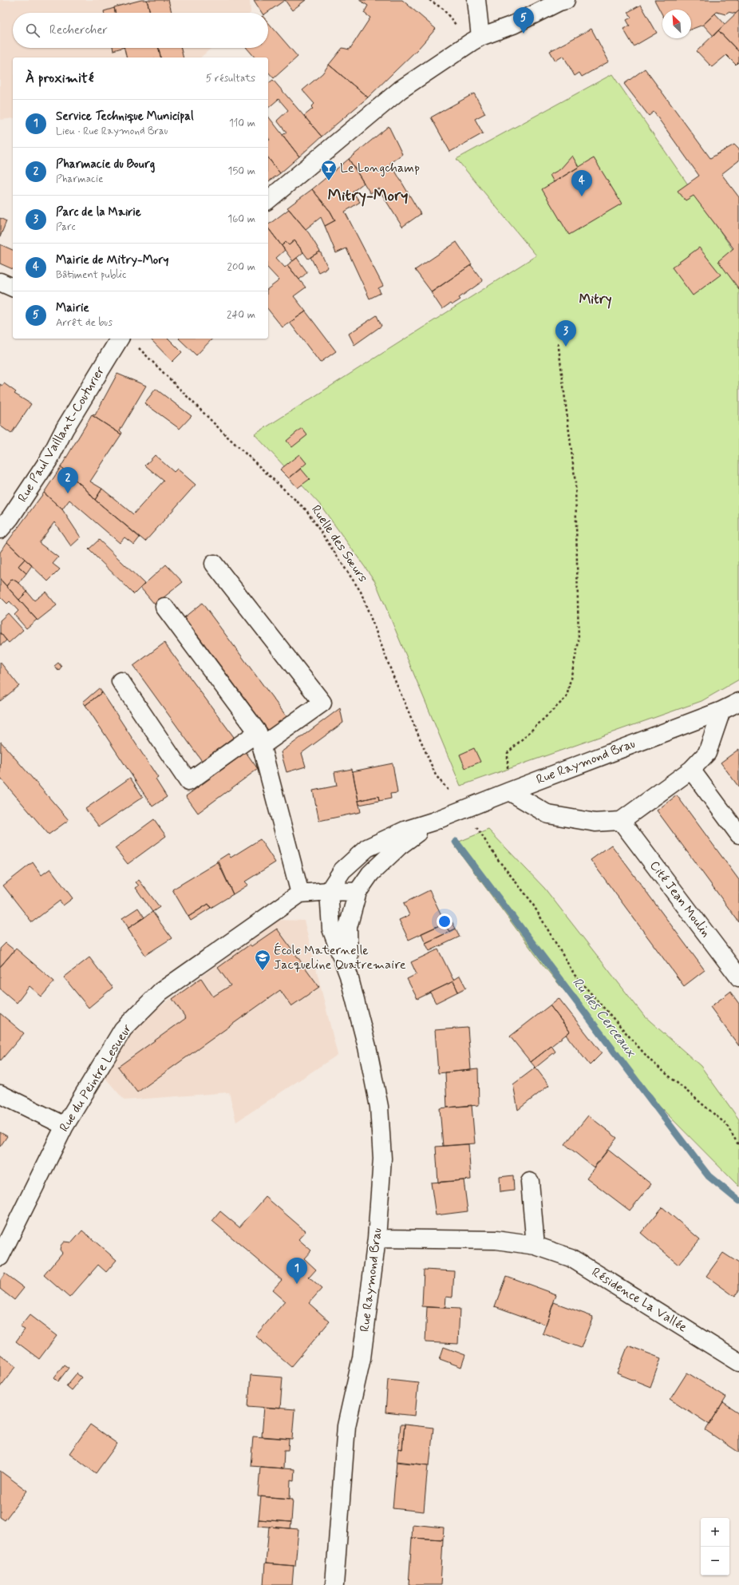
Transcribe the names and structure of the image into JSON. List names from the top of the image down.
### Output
{
  "streets": {
    "street": [
      "Rue Paul Vaillant-Couturier",
      "Rue Raymond Brau",
      "Cité Jean Moulin",
      "Rue du Peintre Lesueur",
      "Résidence La Vallée"
    ],
    "path": ["Ruelle des Sœurs"]
  },
  "crossings": [
    ["Rue Paul Vaillant-Couturier", "Ruelle des Sœurs"],
    ["Ruelle des Sœurs", "Rue Raymond Brau"],
    ["Rue Raymond Brau", "Résidence La Vallée"]
  ],
  "districts": ["Mitry-Mory", "Mitry"],
  "water": ["Ru des Cerceaux"],
  "places": {
    "bar": ["Le Longchamp"],
    "school or university": ["École Maternelle Jacqueline Quatremaire"]
  },
  "north": "top left",
  "page": {
    "pins": [
      "5",
      "4",
      "3",
      "2",
      "1"
    ],
    "search": "Rechercher",
    "heading": ["À proximité", "5 résultats"],
    "list": [
      {
        "mark": "1",
        "name": "Service Technique Municipal",
        "note": "Lieu · Rue Raymond Brau",
        "value": "110 m"
      },
      {
        "mark": "2",
        "name": "Pharmacie du Bourg",
        "note": "Pharmacie",
        "value": "150 m"
      },
      {
        "mark": "3",
        "name": "Parc de la Mairie",
        "note": "Parc",
        "value": "160 m"
      },
      {
        "mark": "4",
        "name": "Mairie de Mitry-Mory",
        "note": "Bâtiment public",
        "value": "200 m"
      },
      {
        "mark": "5",
        "name": "Mairie",
        "note": "Arrêt de bus",
        "value": "240 m"
      }
    ],
    "map_buttons": ["+", "−"]
  }
}
